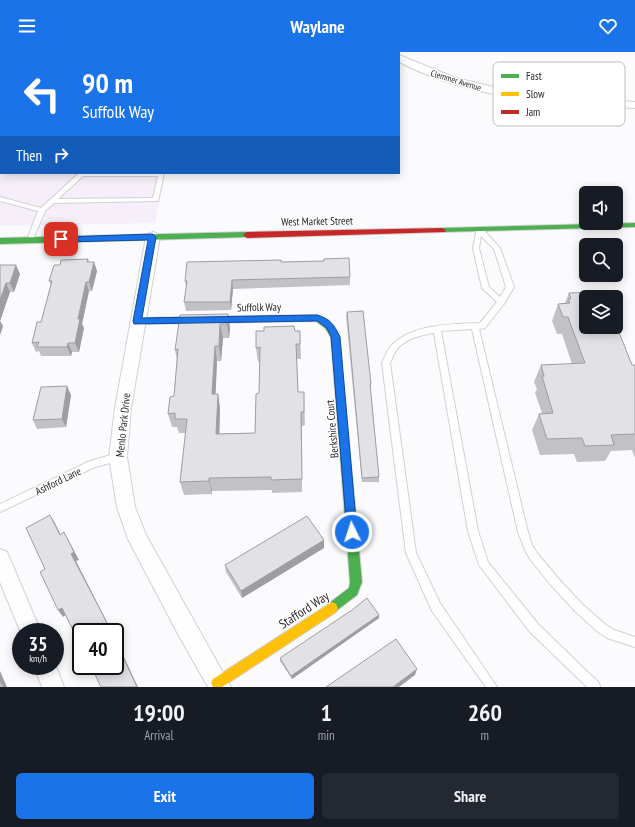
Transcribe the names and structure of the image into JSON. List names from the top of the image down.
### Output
{
  "streets": {
    "main road": [
      "West Market Street",
      "Suffolk Way",
      "Berkshire Court",
      "Stafford Way"
    ],
    "street": ["Clemmer Avenue", "Menlo Park Drive"],
    "lane": ["Ashford Lane"]
  },
  "crossings": [
    ["West Market Street", "Menlo Park Drive"],
    ["Suffolk Way", "Menlo Park Drive"],
    ["Suffolk Way", "Berkshire Court"],
    ["Menlo Park Drive", "Ashford Lane"],
    ["Menlo Park Drive", "Stafford Way"],
    ["Berkshire Court", "Stafford Way"]
  ],
  "legend": ["Fast", "Slow", "Jam"],
  "page": {
    "header": "Waylane",
    "turn": ["90 m", "Suffolk Way"],
    "then": "Then",
    "speed": "35 km/h",
    "limit": "40",
    "eta": [
      "19:00",
      "Arrival",
      "1",
      "min",
      "260",
      "m"
    ],
    "buttons": ["Exit", "Share"]
  }
}
